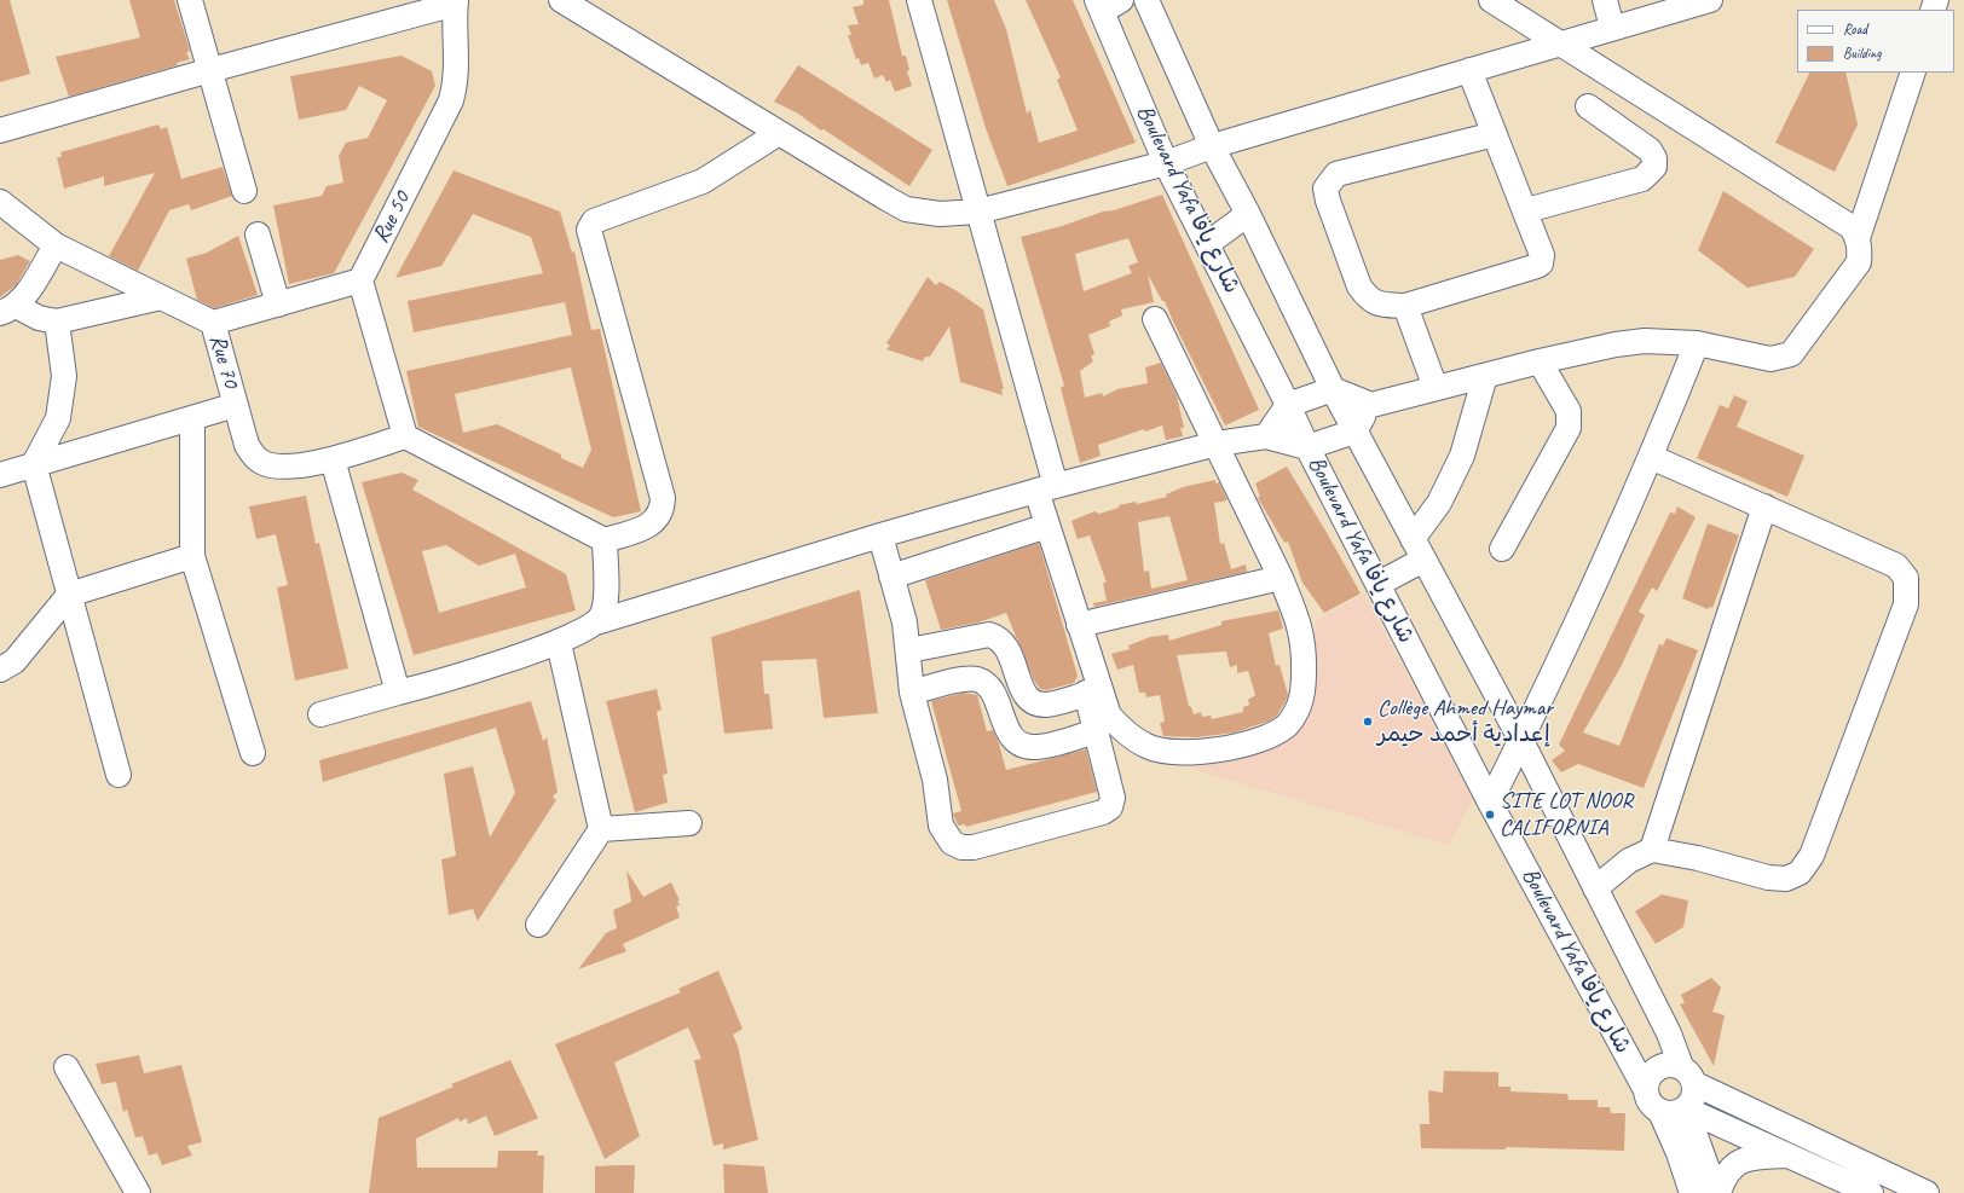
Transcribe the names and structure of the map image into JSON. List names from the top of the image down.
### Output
{
  "streets": {
    "street": ["Boulevard Yafa شارع يافا", "Rue 50", "Rue 70"]
  },
  "places": ["Collège Ahmed Haymar إعدادية أحمد حيمر", "SITE LOT NOOR CALIFORNIA"],
  "legend": ["Road", "Building"]
}
